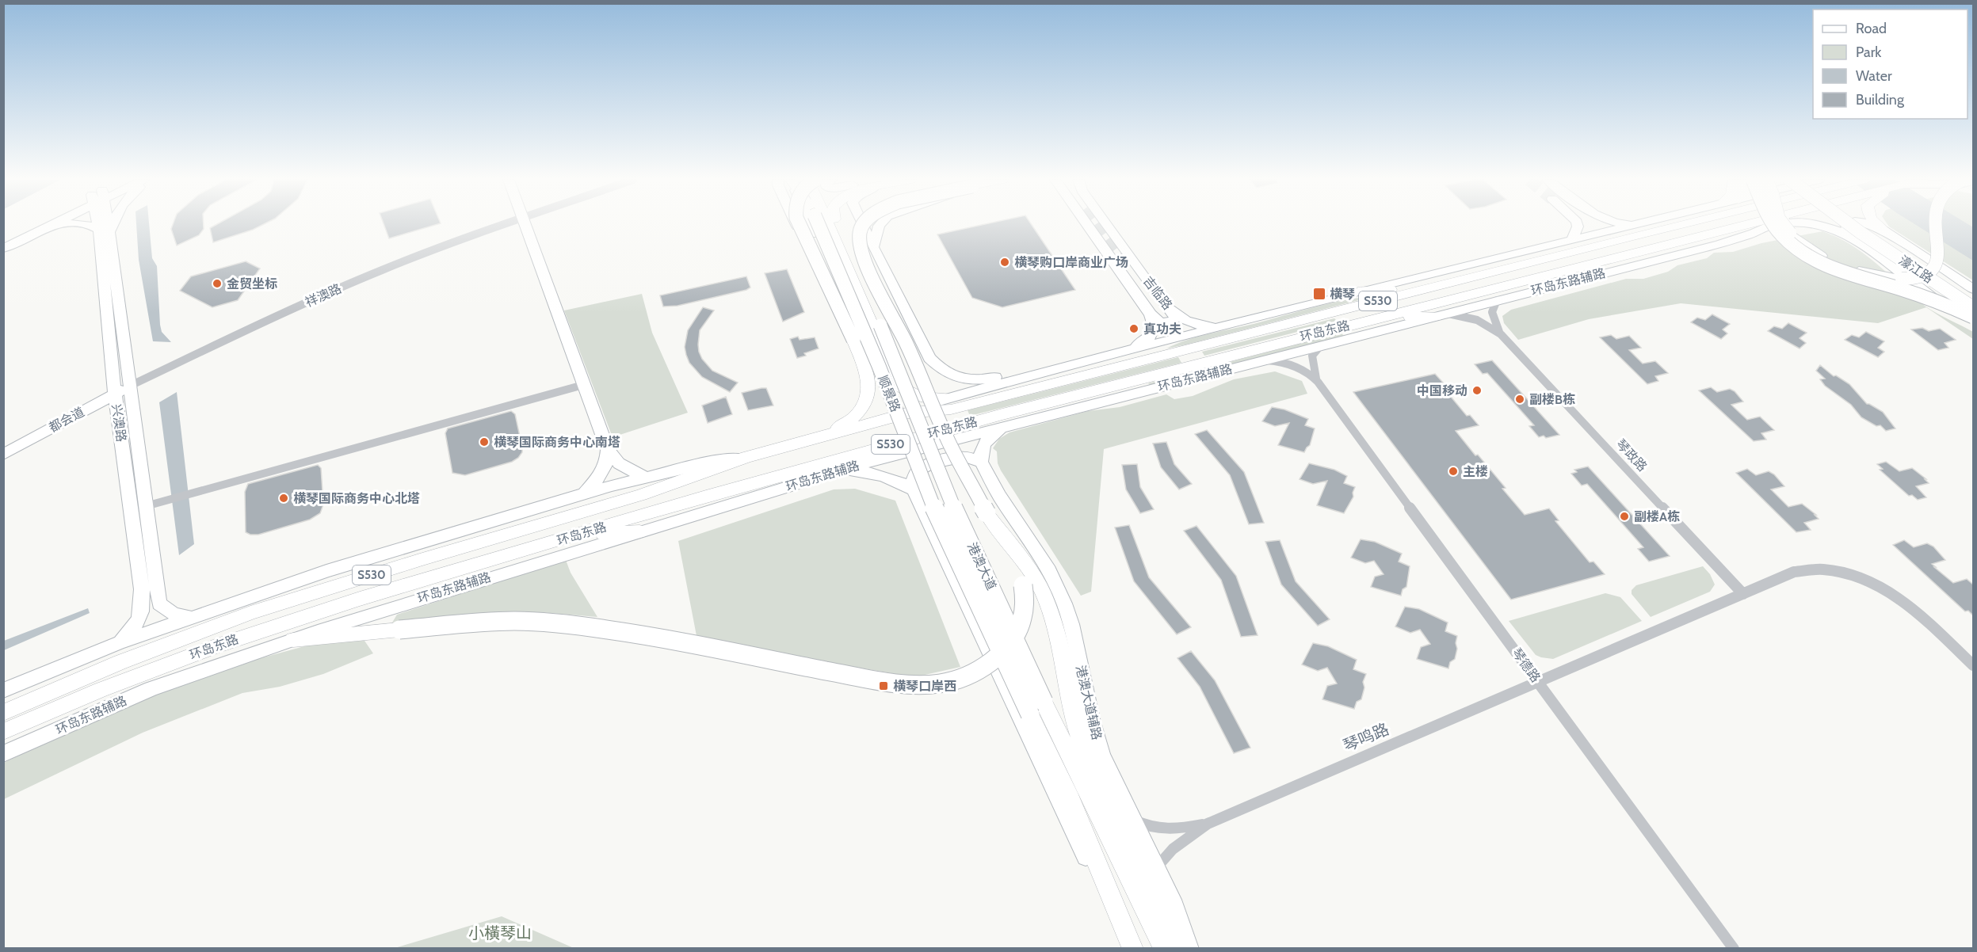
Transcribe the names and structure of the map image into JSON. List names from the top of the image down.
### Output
{
  "streets": {
    "main road": [
      "濠江路",
      "环岛东路辅路",
      "吉临路",
      "S530",
      "环岛东路",
      "顺景路",
      "都会道",
      "兴澳路",
      "港澳大道",
      "港澳大道辅路"
    ],
    "street": [
      "祥澳路",
      "琴政路",
      "琴德路",
      "琴鸣路"
    ]
  },
  "crossings": [
    ["环岛东路辅路", "琴德路"],
    ["祥澳路", "都会道"],
    ["祥澳路", "兴澳路"],
    ["环岛东路", "顺景路"],
    ["环岛东路", "港澳大道"],
    ["顺景路", "港澳大道"],
    ["都会道", "兴澳路"],
    ["琴德路", "琴鸣路"]
  ],
  "parks": ["小橫琴山"],
  "places": {
    "other": [
      "横琴购口岸商业广场",
      "金贸坐标",
      "真功夫",
      "中国移动",
      "副楼B栋",
      "横琴国际商务中心南塔",
      "主楼",
      "横琴国际商务中心北塔",
      "副楼A栋"
    ],
    "transit": ["横琴", "横琴口岸西"]
  },
  "legend": [
    "Road",
    "Park",
    "Water",
    "Building"
  ]
}
